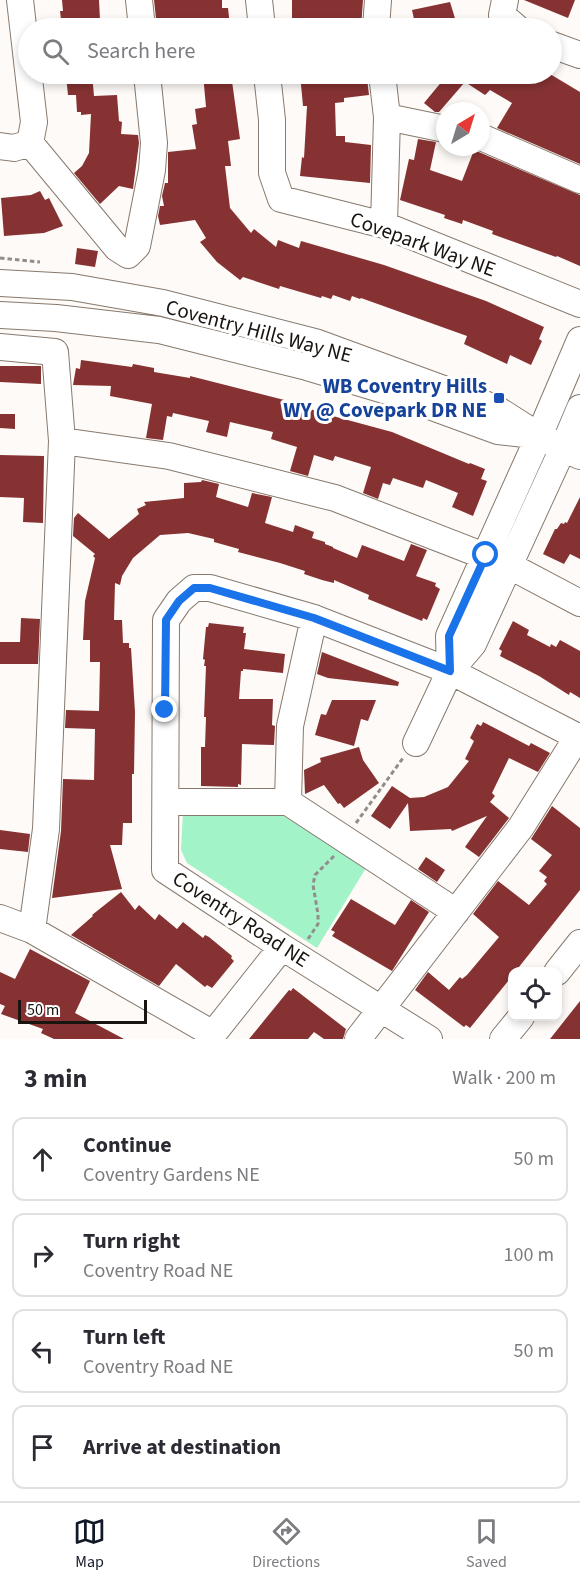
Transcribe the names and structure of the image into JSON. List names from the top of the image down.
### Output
{
  "streets": {
    "street": ["Covepark Way NE", "Coventry Hills Way NE", "Coventry Road NE"]
  },
  "places": {
    "transit": ["WB Coventry Hills WY @ Covepark DR NE"]
  },
  "scale_bar": "50 m",
  "north": "top right",
  "page": {
    "search": "Search here",
    "scale": "50 m",
    "heading": ["3 min", "Walk · 200 m"],
    "list": [
      ["Continue", "Coventry Gardens NE", "50 m"],
      ["Turn right", "Coventry Road NE", "100 m"],
      ["Turn left", "Coventry Road NE", "50 m"],
      "Arrive at destination"
    ],
    "nav": ["Map", "Directions", "Saved"]
  }
}
